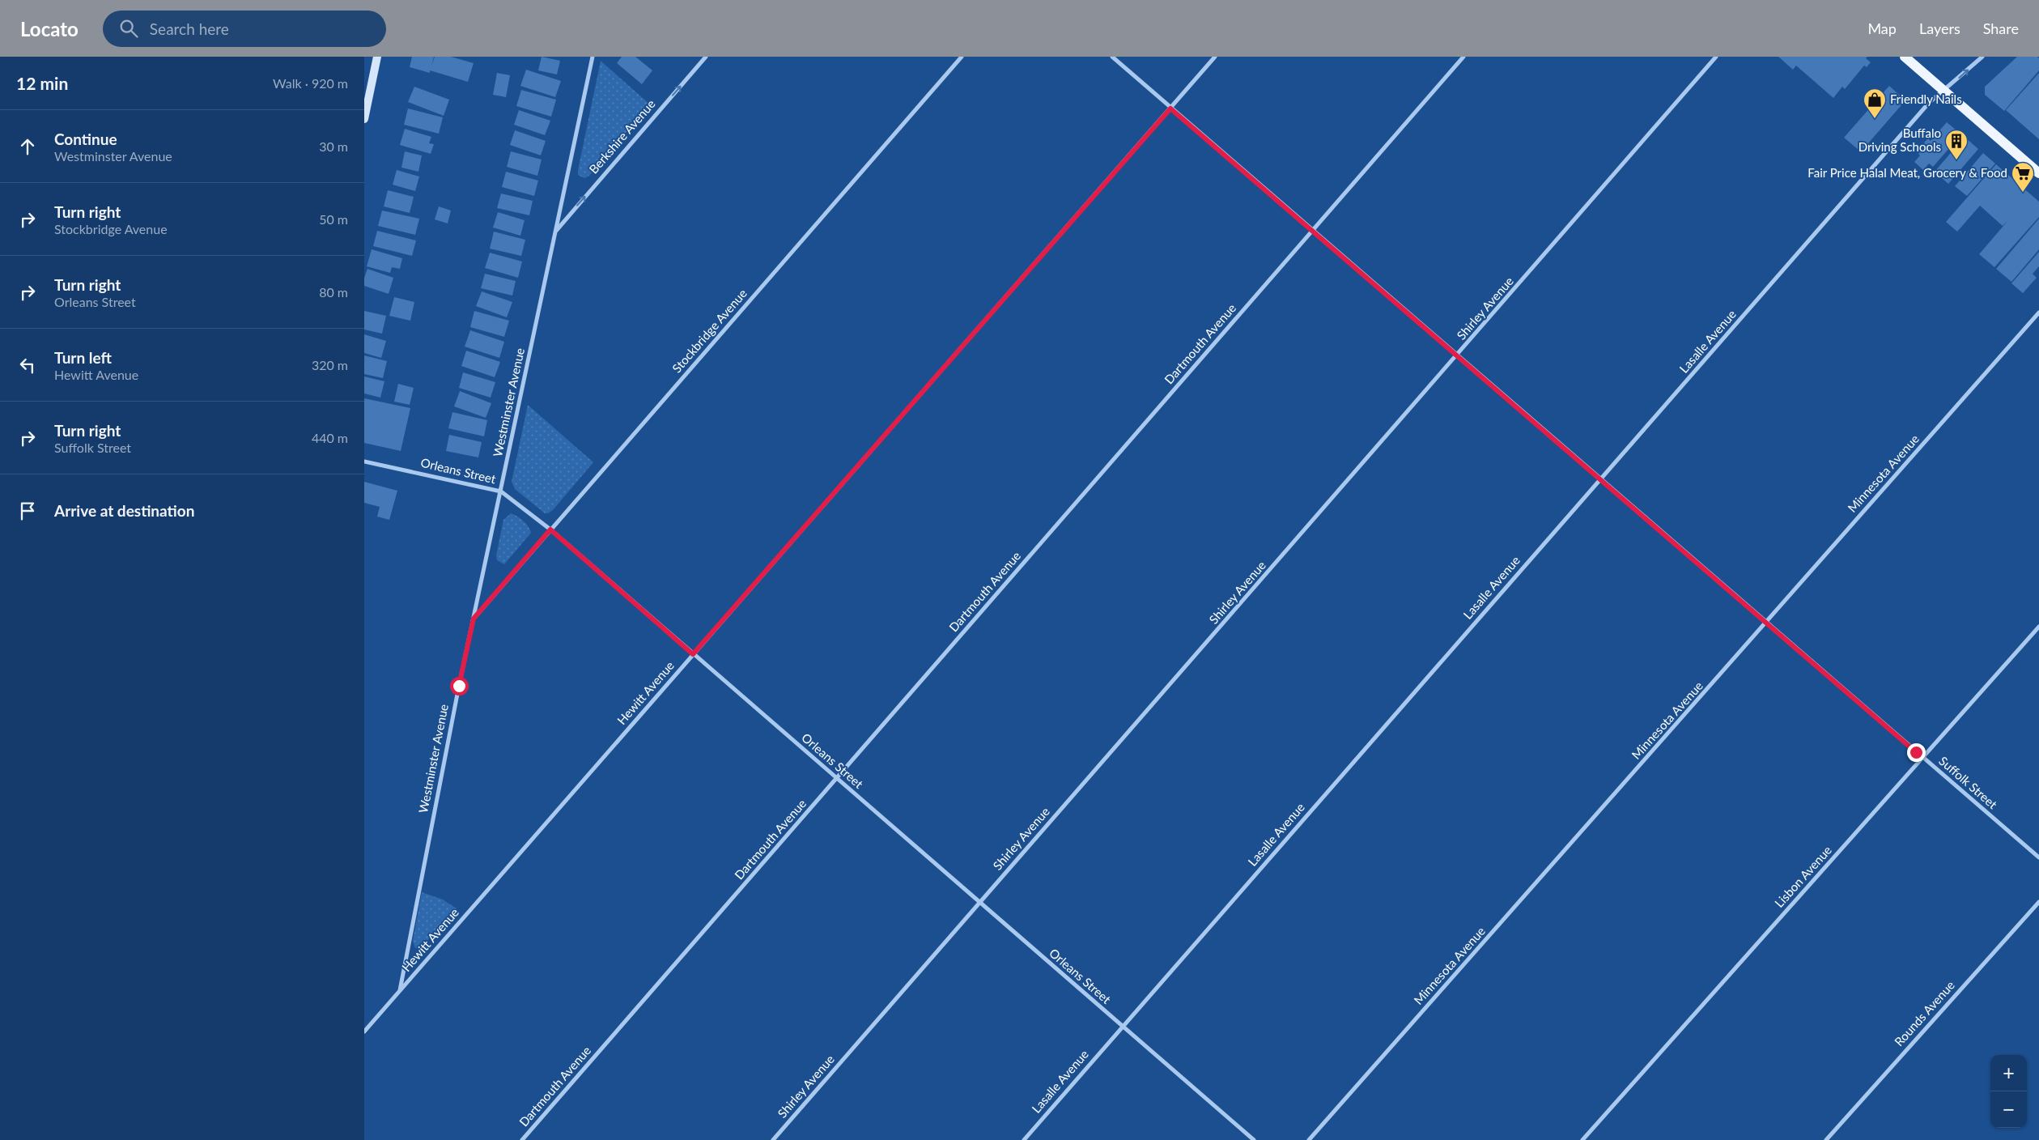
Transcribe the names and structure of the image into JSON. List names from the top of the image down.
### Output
{
  "streets": {
    "street": [
      "Berkshire Avenue",
      "Shirley Avenue",
      "Stockbridge Avenue",
      "Lasalle Avenue",
      "Dartmouth Avenue",
      "Westminster Avenue",
      "Orleans Street",
      "Minnesota Avenue",
      "Hewitt Avenue",
      "Suffolk Street",
      "Lisbon Avenue",
      "Rounds Avenue"
    ]
  },
  "crossings": [
    ["Berkshire Avenue", "Westminster Avenue"],
    ["Shirley Avenue", "Orleans Street"],
    ["Shirley Avenue", "Suffolk Street"],
    ["Stockbridge Avenue", "Westminster Avenue"],
    ["Stockbridge Avenue", "Orleans Street"],
    ["Lasalle Avenue", "Orleans Street"],
    ["Lasalle Avenue", "Suffolk Street"],
    ["Dartmouth Avenue", "Orleans Street"],
    ["Dartmouth Avenue", "Suffolk Street"],
    ["Westminster Avenue", "Orleans Street"],
    ["Westminster Avenue", "Hewitt Avenue"],
    ["Orleans Street", "Hewitt Avenue"],
    ["Minnesota Avenue", "Suffolk Street"],
    ["Hewitt Avenue", "Suffolk Street"],
    ["Suffolk Street", "Lisbon Avenue"]
  ],
  "one_way": ["Berkshire Avenue"],
  "places": {
    "shop": ["Friendly Nails"],
    "building": ["Buffalo Driving Schools"],
    "supermarket": ["Fair Price Halal Meat, Grocery & Food"]
  },
  "page": {
    "header": "Locato",
    "search": "Search here",
    "nav": ["Map", "Layers", "Share"],
    "heading": ["12 min", "Walk · 920 m"],
    "list": [
      ["Continue", "Westminster Avenue", "30 m"],
      ["Turn right", "Stockbridge Avenue", "50 m"],
      ["Turn right", "Orleans Street", "80 m"],
      ["Turn left", "Hewitt Avenue", "320 m"],
      ["Turn right", "Suffolk Street", "440 m"],
      "Arrive at destination"
    ],
    "map_buttons": ["+", "−"]
  }
}
